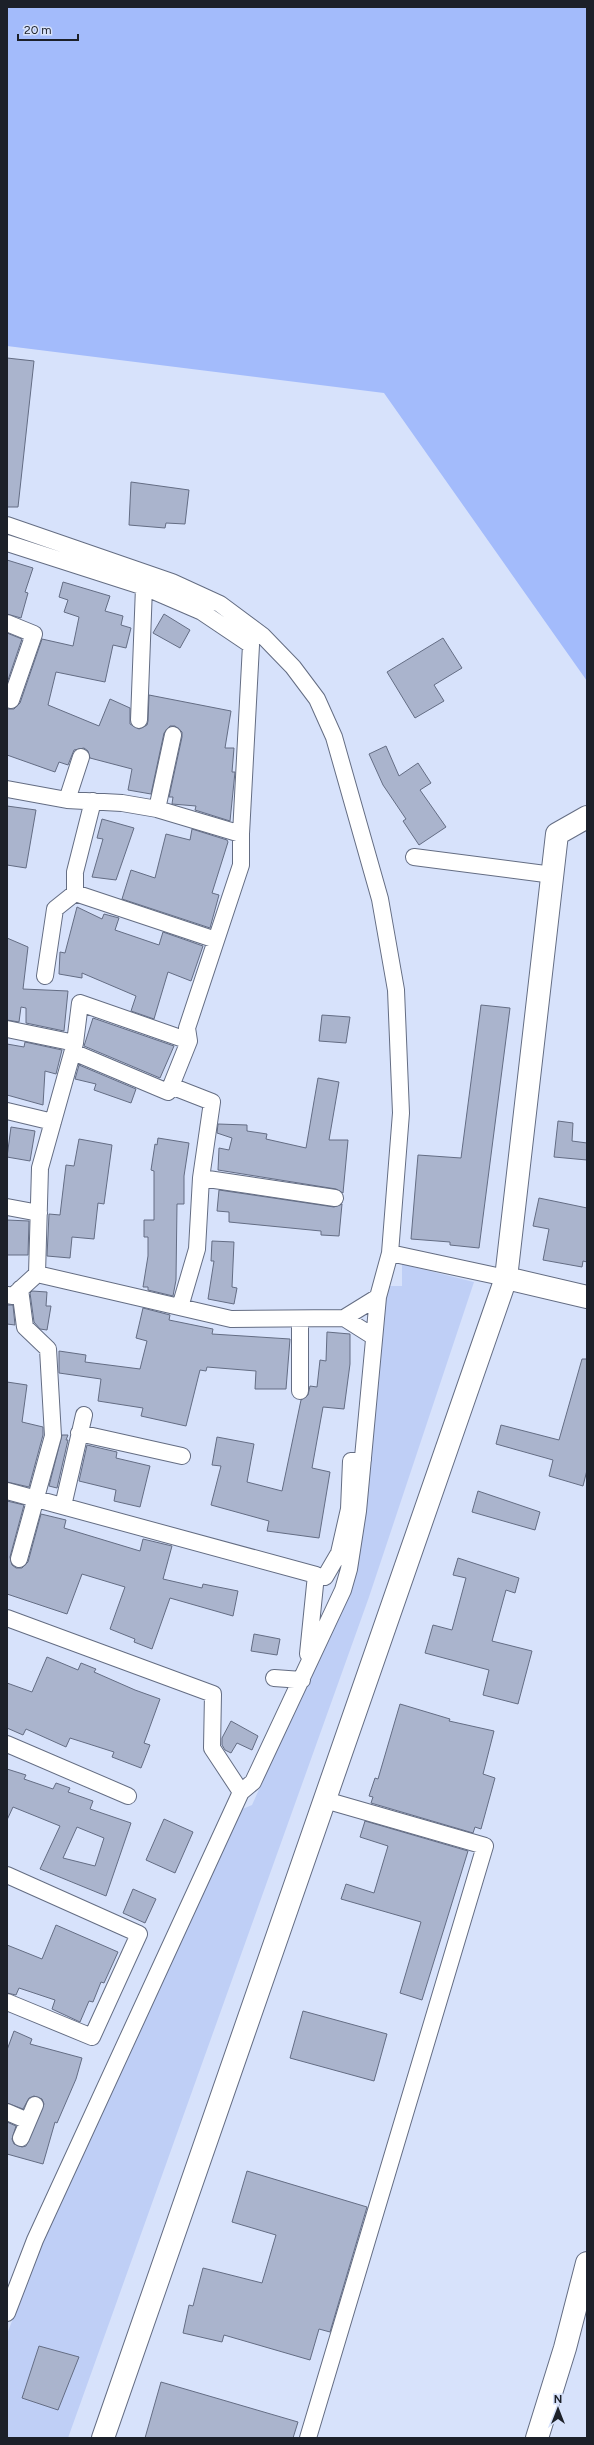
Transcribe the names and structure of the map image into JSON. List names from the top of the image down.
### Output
{
  "scale_bar": "20 m",
  "north": "top"
}
